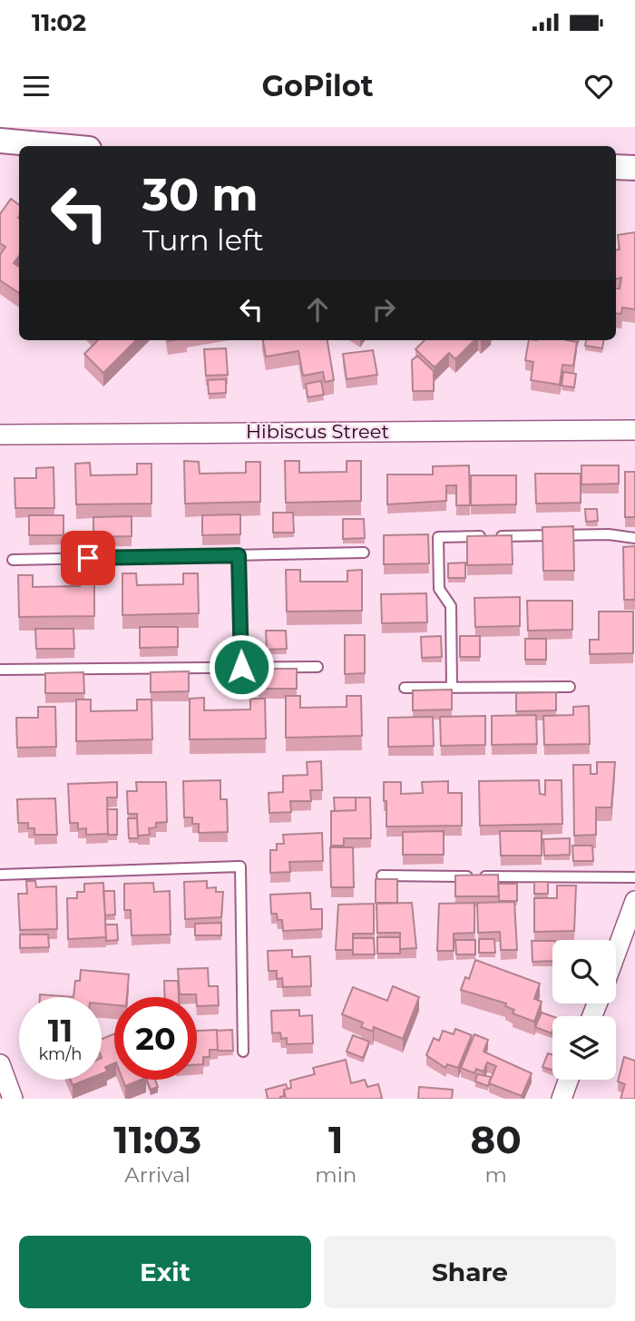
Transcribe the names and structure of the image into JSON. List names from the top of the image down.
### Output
{
  "streets": {
    "street": ["Hibiscus Street"]
  },
  "page": {
    "status": "11:02",
    "header": "GoPilot",
    "turn": ["30 m", "Turn left"],
    "speed": "11 km/h",
    "limit": "20",
    "eta": [
      "11:03",
      "Arrival",
      "1",
      "min",
      "80",
      "m"
    ],
    "buttons": ["Exit", "Share"]
  }
}
